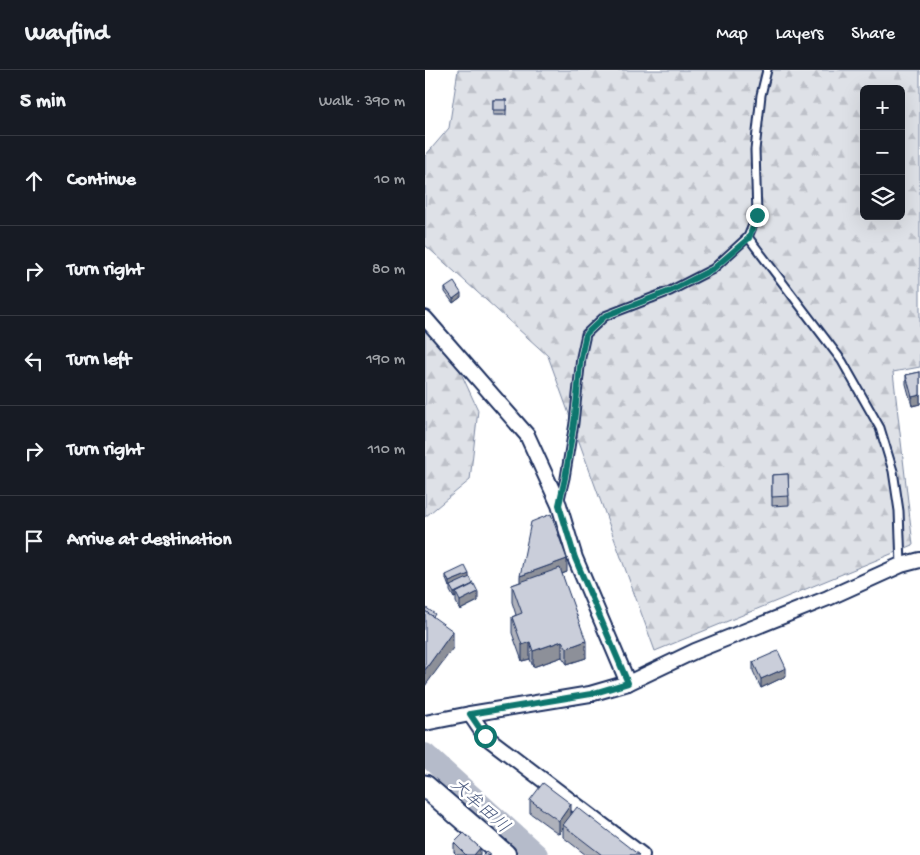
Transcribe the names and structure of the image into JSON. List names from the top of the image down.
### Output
{
  "water": ["大牟田川"],
  "page": {
    "header": "Wayfind",
    "nav": ["Map", "Layers", "Share"],
    "heading": ["5 min", "Walk · 390 m"],
    "map_buttons": ["+", "−"],
    "list": [
      ["Continue", "10 m"],
      ["Turn right", "80 m"],
      ["Turn left", "190 m"],
      ["Turn right", "110 m"],
      "Arrive at destination"
    ]
  }
}
